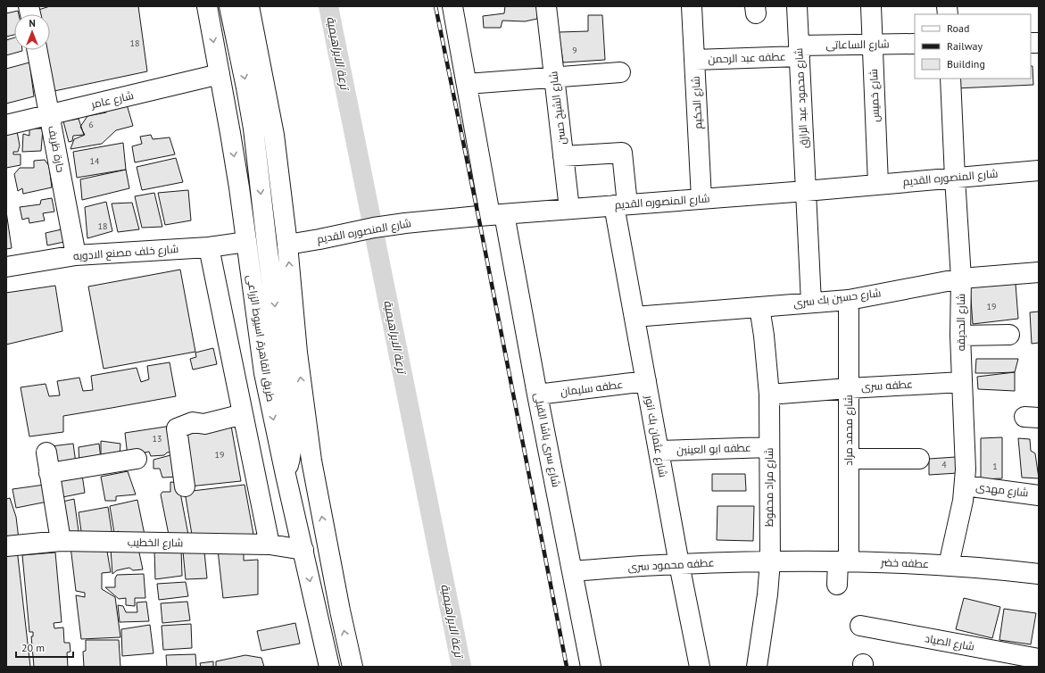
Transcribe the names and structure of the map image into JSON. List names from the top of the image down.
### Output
{
  "streets": {
    "main road": [
      "شارع الساعاتى",
      "عطفه عبد الرحمن",
      "شارع خميس",
      "شارع محمود عبد الرازق",
      "شارع عامر",
      "شارع الحكيم",
      "شارع الشيخ حسن",
      "حارة ظريف",
      "شارع المنصوره القديم",
      "شارع خلف مصنع الادويه",
      "شارع حسين بك سرى",
      "شارع الحديقه",
      "طريق القاهرة, اسيوط الزراعى",
      "عطفه سرى",
      "عطفه سليمان",
      "شارع محمد مراد",
      "شارع عثمان بك انور",
      "شارع سرى باشا القبلى",
      "عطفه ابو العينين",
      "شارع مراد محفوظ",
      "شارع مهدى",
      "شارع الخطيب",
      "عطفه خضر",
      "عطفه محمود سرى",
      "شارع الصياد"
    ]
  },
  "crossings": [
    ["شارع الساعاتى", "عطفه عبد الرحمن"],
    ["شارع الساعاتى", "شارع خميس"],
    ["شارع الساعاتى", "شارع محمود عبد الرازق"],
    ["عطفه عبد الرحمن", "شارع محمود عبد الرازق"],
    ["عطفه عبد الرحمن", "شارع الحكيم"],
    ["شارع خميس", "شارع المنصوره القديم"],
    ["شارع محمود عبد الرازق", "شارع المنصوره القديم"],
    ["شارع محمود عبد الرازق", "شارع حسين بك سرى"],
    ["شارع عامر", "حارة ظريف"],
    ["شارع عامر", "طريق القاهرة, اسيوط الزراعى"],
    ["شارع الحكيم", "شارع المنصوره القديم"],
    ["شارع الشيخ حسن", "شارع المنصوره القديم"],
    ["شارع الشيخ حسن", "شارع عثمان بك انور"],
    ["حارة ظريف", "شارع خلف مصنع الادويه"],
    ["شارع المنصوره القديم", "شارع الحديقه"],
    ["شارع المنصوره القديم", "شارع عثمان بك انور"],
    ["شارع المنصوره القديم", "شارع سرى باشا القبلى"],
    ["شارع خلف مصنع الادويه", "طريق القاهرة, اسيوط الزراعى"],
    ["شارع حسين بك سرى", "شارع الحديقه"],
    ["شارع حسين بك سرى", "شارع محمد مراد"],
    ["شارع حسين بك سرى", "شارع عثمان بك انور"],
    ["شارع حسين بك سرى", "شارع مراد محفوظ"],
    ["شارع الحديقه", "عطفه سرى"],
    ["شارع الحديقه", "شارع مهدى"],
    ["شارع الحديقه", "عطفه خضر"],
    ["طريق القاهرة, اسيوط الزراعى", "شارع الخطيب"],
    ["عطفه سرى", "شارع محمد مراد"],
    ["عطفه سرى", "شارع مراد محفوظ"],
    ["عطفه سليمان", "شارع عثمان بك انور"],
    ["عطفه سليمان", "شارع سرى باشا القبلى"],
    ["شارع محمد مراد", "عطفه خضر"],
    ["شارع عثمان بك انور", "عطفه ابو العينين"],
    ["شارع عثمان بك انور", "عطفه محمود سرى"],
    ["شارع سرى باشا القبلى", "عطفه محمود سرى"],
    ["عطفه ابو العينين", "شارع مراد محفوظ"],
    ["شارع مراد محفوظ", "عطفه خضر"],
    ["شارع مراد محفوظ", "عطفه محمود سرى"],
    ["عطفه خضر", "عطفه محمود سرى"]
  ],
  "water": ["ترعة الابراهيمية"],
  "house_numbers": [
    "18",
    "9",
    "6",
    "14",
    "18",
    "19",
    "13",
    "19",
    "4",
    "1"
  ],
  "legend": ["Road", "Railway", "Building"],
  "scale_bar": "20 m",
  "north": "top"
}
